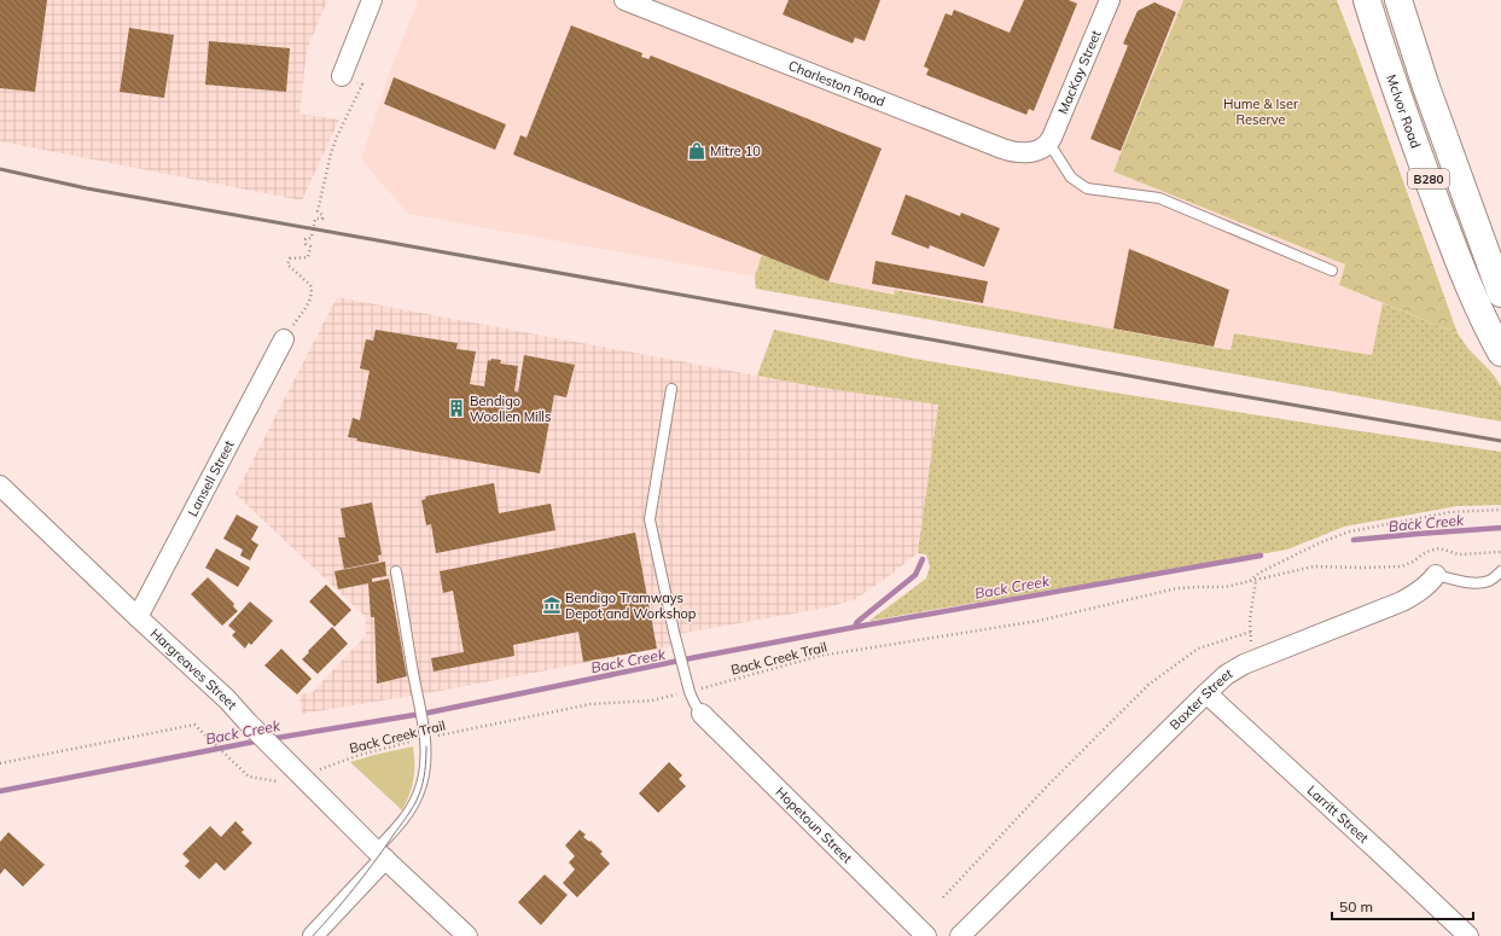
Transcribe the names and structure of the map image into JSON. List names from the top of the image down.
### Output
{
  "streets": {
    "main road": ["McIvor Road", "B280"],
    "street": [
      "MacKay Street",
      "Charleston Road",
      "Lansell Street",
      "Hargreaves Street",
      "Baxter Street",
      "Larritt Street",
      "Hopetoun Street"
    ],
    "path": ["Back Creek Trail"]
  },
  "crossings": [
    ["MacKay Street", "Charleston Road"],
    ["Lansell Street", "Hargreaves Street"],
    ["Baxter Street", "Larritt Street"]
  ],
  "water": ["Back Creek"],
  "parks": ["Hume & Iser Reserve"],
  "places": {
    "shop": ["Mitre 10"],
    "building": ["Bendigo Woollen Mills"],
    "museum": ["Bendigo Tramways Depot and Workshop"]
  },
  "scale_bar": "50 m"
}
